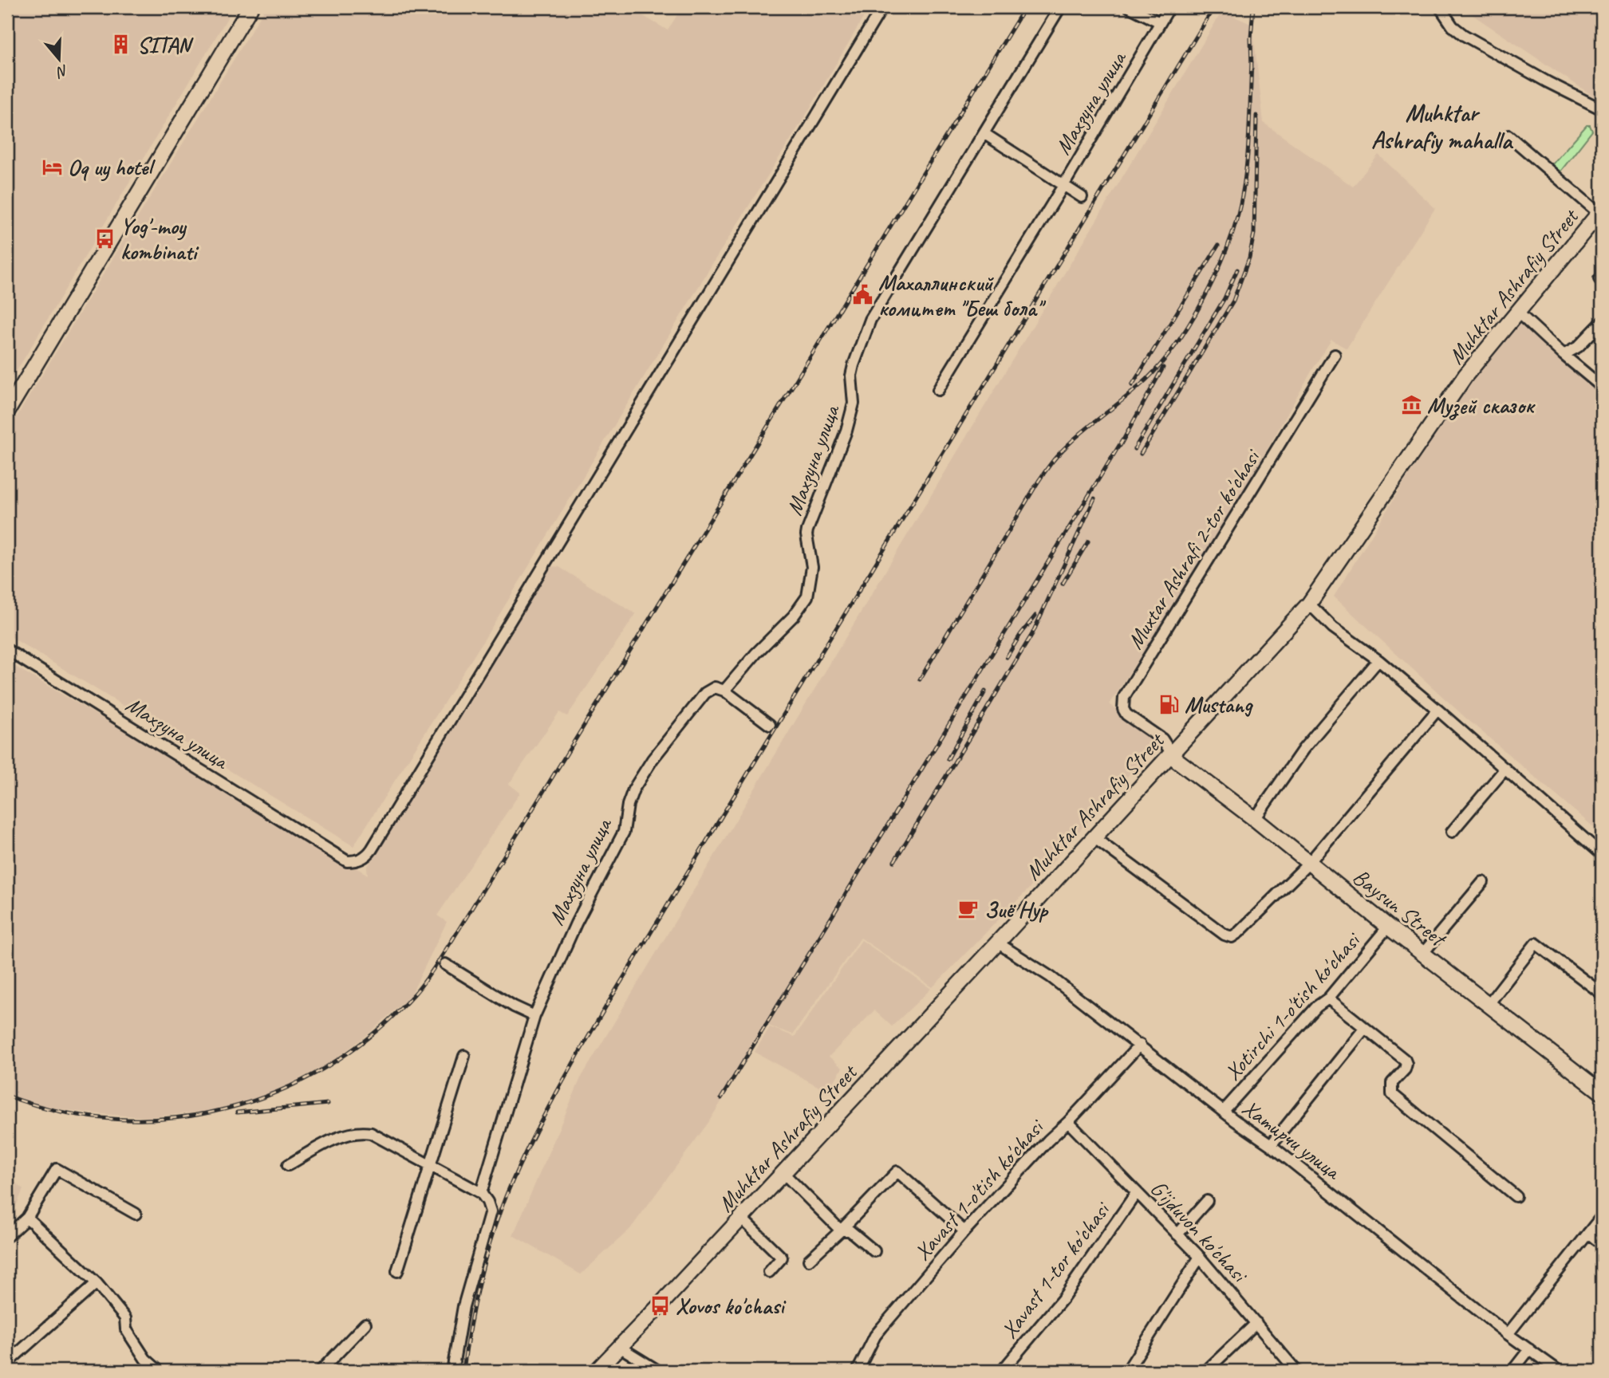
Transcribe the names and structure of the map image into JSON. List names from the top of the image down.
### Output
{
  "streets": {
    "main road": ["Muhktar Ashrafiy Street", "Bаysun Street"],
    "street": [
      "Махзуна улица",
      "Muxtar Ashrafi 2-tor ko'chasi",
      "Xotirchi 1-o'tish ko'chasi",
      "Хатирчи улица",
      "Xavast 1-o'tish ko'chasi",
      "G'ijduvon ko'chasi",
      "Xavast 1-tor ko'chasi"
    ]
  },
  "crossings": [
    ["Muhktar Ashrafiy Street", "Muxtar Ashrafi 2-tor ko'chasi"],
    ["Muhktar Ashrafiy Street", "Bаysun Street"],
    ["Muhktar Ashrafiy Street", "Хатирчи улица"],
    ["Muxtar Ashrafi 2-tor ko'chasi", "Bаysun Street"],
    ["Bаysun Street", "Xotirchi 1-o'tish ko'chasi"],
    ["Xotirchi 1-o'tish ko'chasi", "Хатирчи улица"],
    ["Хатирчи улица", "Xavast 1-o'tish ko'chasi"],
    ["Xavast 1-o'tish ko'chasi", "G'ijduvon ko'chasi"],
    ["G'ijduvon ko'chasi", "Xavast 1-tor ko'chasi"]
  ],
  "districts": ["Muhktar Ashrafiy mahalla"],
  "places": {
    "building": ["SITAN"],
    "hotel": ["Oq uy hotel"],
    "bus stop": ["Yog'-moy kombinati", "Xovos ko'chasi"],
    "public building": ["Махаллинский комитет \"Беш бола\""],
    "museum": ["Музей сказок"],
    "fuel station": ["Mustang"],
    "cafe": ["Зиё Нур"]
  },
  "north": "bottom"
}
